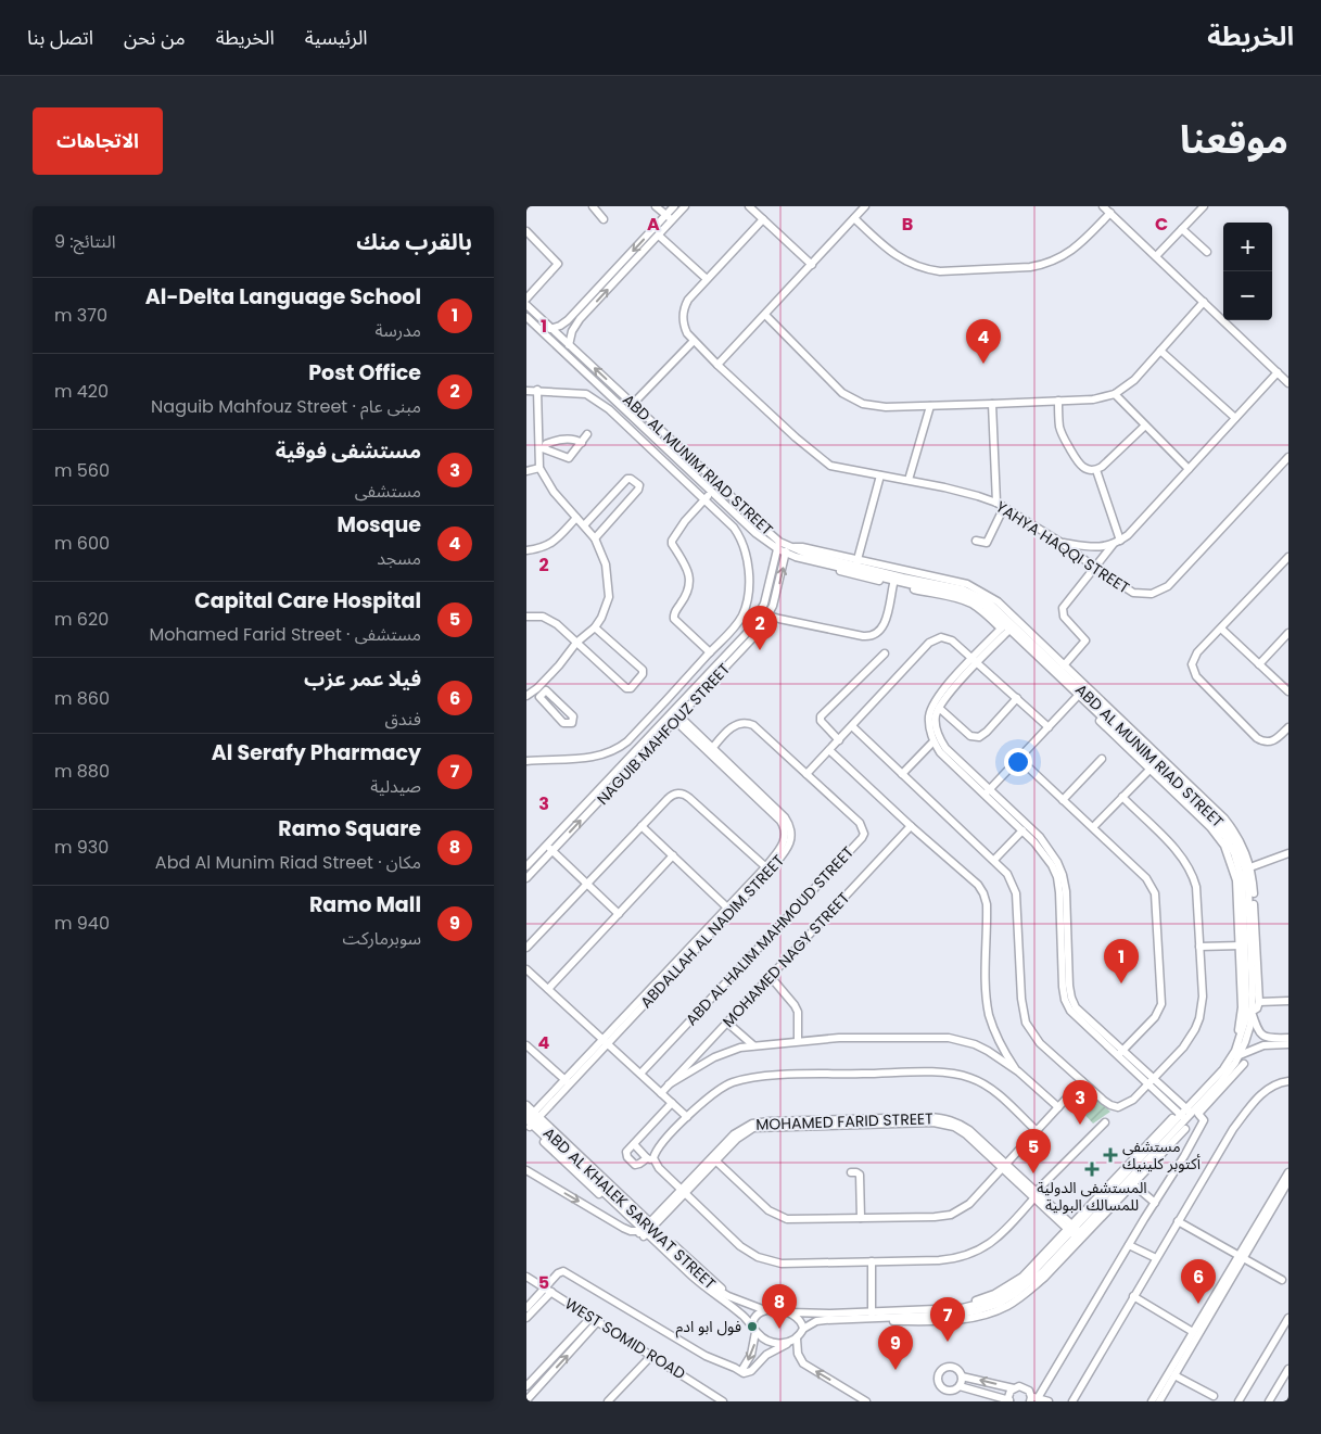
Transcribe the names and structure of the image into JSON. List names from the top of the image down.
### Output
{
  "streets": {
    "street": [
      "ABD AL MUNIM RIAD STREET",
      "YAHYA HAQQI STREET",
      "NAGUIB MAHFOUZ STREET",
      "ABDALLAH AL NADIM STREET",
      "ABD AL HALIM MAHMOUD STREET",
      "MOHAMED NAGY STREET",
      "MOHAMED FARID STREET",
      "ABD AL KHALEK SARWAT STREET",
      "WEST SOMID ROAD"
    ]
  },
  "crossings": [
    ["ABD AL MUNIM RIAD STREET", "NAGUIB MAHFOUZ STREET"],
    ["ABD AL MUNIM RIAD STREET", "MOHAMED FARID STREET"],
    ["ABD AL MUNIM RIAD STREET", "ABD AL KHALEK SARWAT STREET"],
    ["NAGUIB MAHFOUZ STREET", "ABDALLAH AL NADIM STREET"],
    ["ABDALLAH AL NADIM STREET", "ABD AL HALIM MAHMOUD STREET"],
    ["ABDALLAH AL NADIM STREET", "ABD AL KHALEK SARWAT STREET"],
    ["MOHAMED FARID STREET", "ABD AL KHALEK SARWAT STREET"]
  ],
  "places": {
    "health": ["مستشفى أكتوبر كلينيك", "المستشفى الدولية للمسالك البولية"],
    "other": ["فول ابو ادم"]
  },
  "page": {
    "header": "الخريطة",
    "nav": [
      "الرئيسية",
      "الخريطة",
      "من نحن",
      "اتصل بنا"
    ],
    "title": "موقعنا",
    "buttons": "الاتجاهات",
    "heading": ["بالقرب منك", "النتائج: 9"],
    "map_buttons": ["+", "−"],
    "list": [
      {
        "mark": "1",
        "name": "Al-Delta Language School",
        "note": "مدرسة",
        "value": "370 m"
      },
      {
        "mark": "2",
        "name": "Post Office",
        "note": "مبنى عام · Naguib Mahfouz Street",
        "value": "420 m"
      },
      {
        "mark": "3",
        "name": "مستشفى فوقية",
        "note": "مستشفى",
        "value": "560 m"
      },
      {
        "mark": "4",
        "name": "Mosque",
        "note": "مسجد",
        "value": "600 m"
      },
      {
        "mark": "5",
        "name": "Capital Care Hospital",
        "note": "مستشفى · Mohamed Farid Street",
        "value": "620 m"
      },
      {
        "mark": "6",
        "name": "فيلا عمر عزب",
        "note": "فندق",
        "value": "860 m"
      },
      {
        "mark": "7",
        "name": "Al Serafy Pharmacy",
        "note": "صيدلية",
        "value": "880 m"
      },
      {
        "mark": "8",
        "name": "Ramo Square",
        "note": "مكان · Abd Al Munim Riad Street",
        "value": "930 m"
      },
      {
        "mark": "9",
        "name": "Ramo Mall",
        "note": "سوبرماركت",
        "value": "940 m"
      }
    ],
    "pins": [
      "4",
      "2",
      "1",
      "3",
      "5",
      "6",
      "8",
      "7",
      "9"
    ]
  },
  "grid": {
    "columns": ["A", "B", "C"],
    "rows": [
      "1",
      "2",
      "3",
      "4",
      "5"
    ]
  }
}
